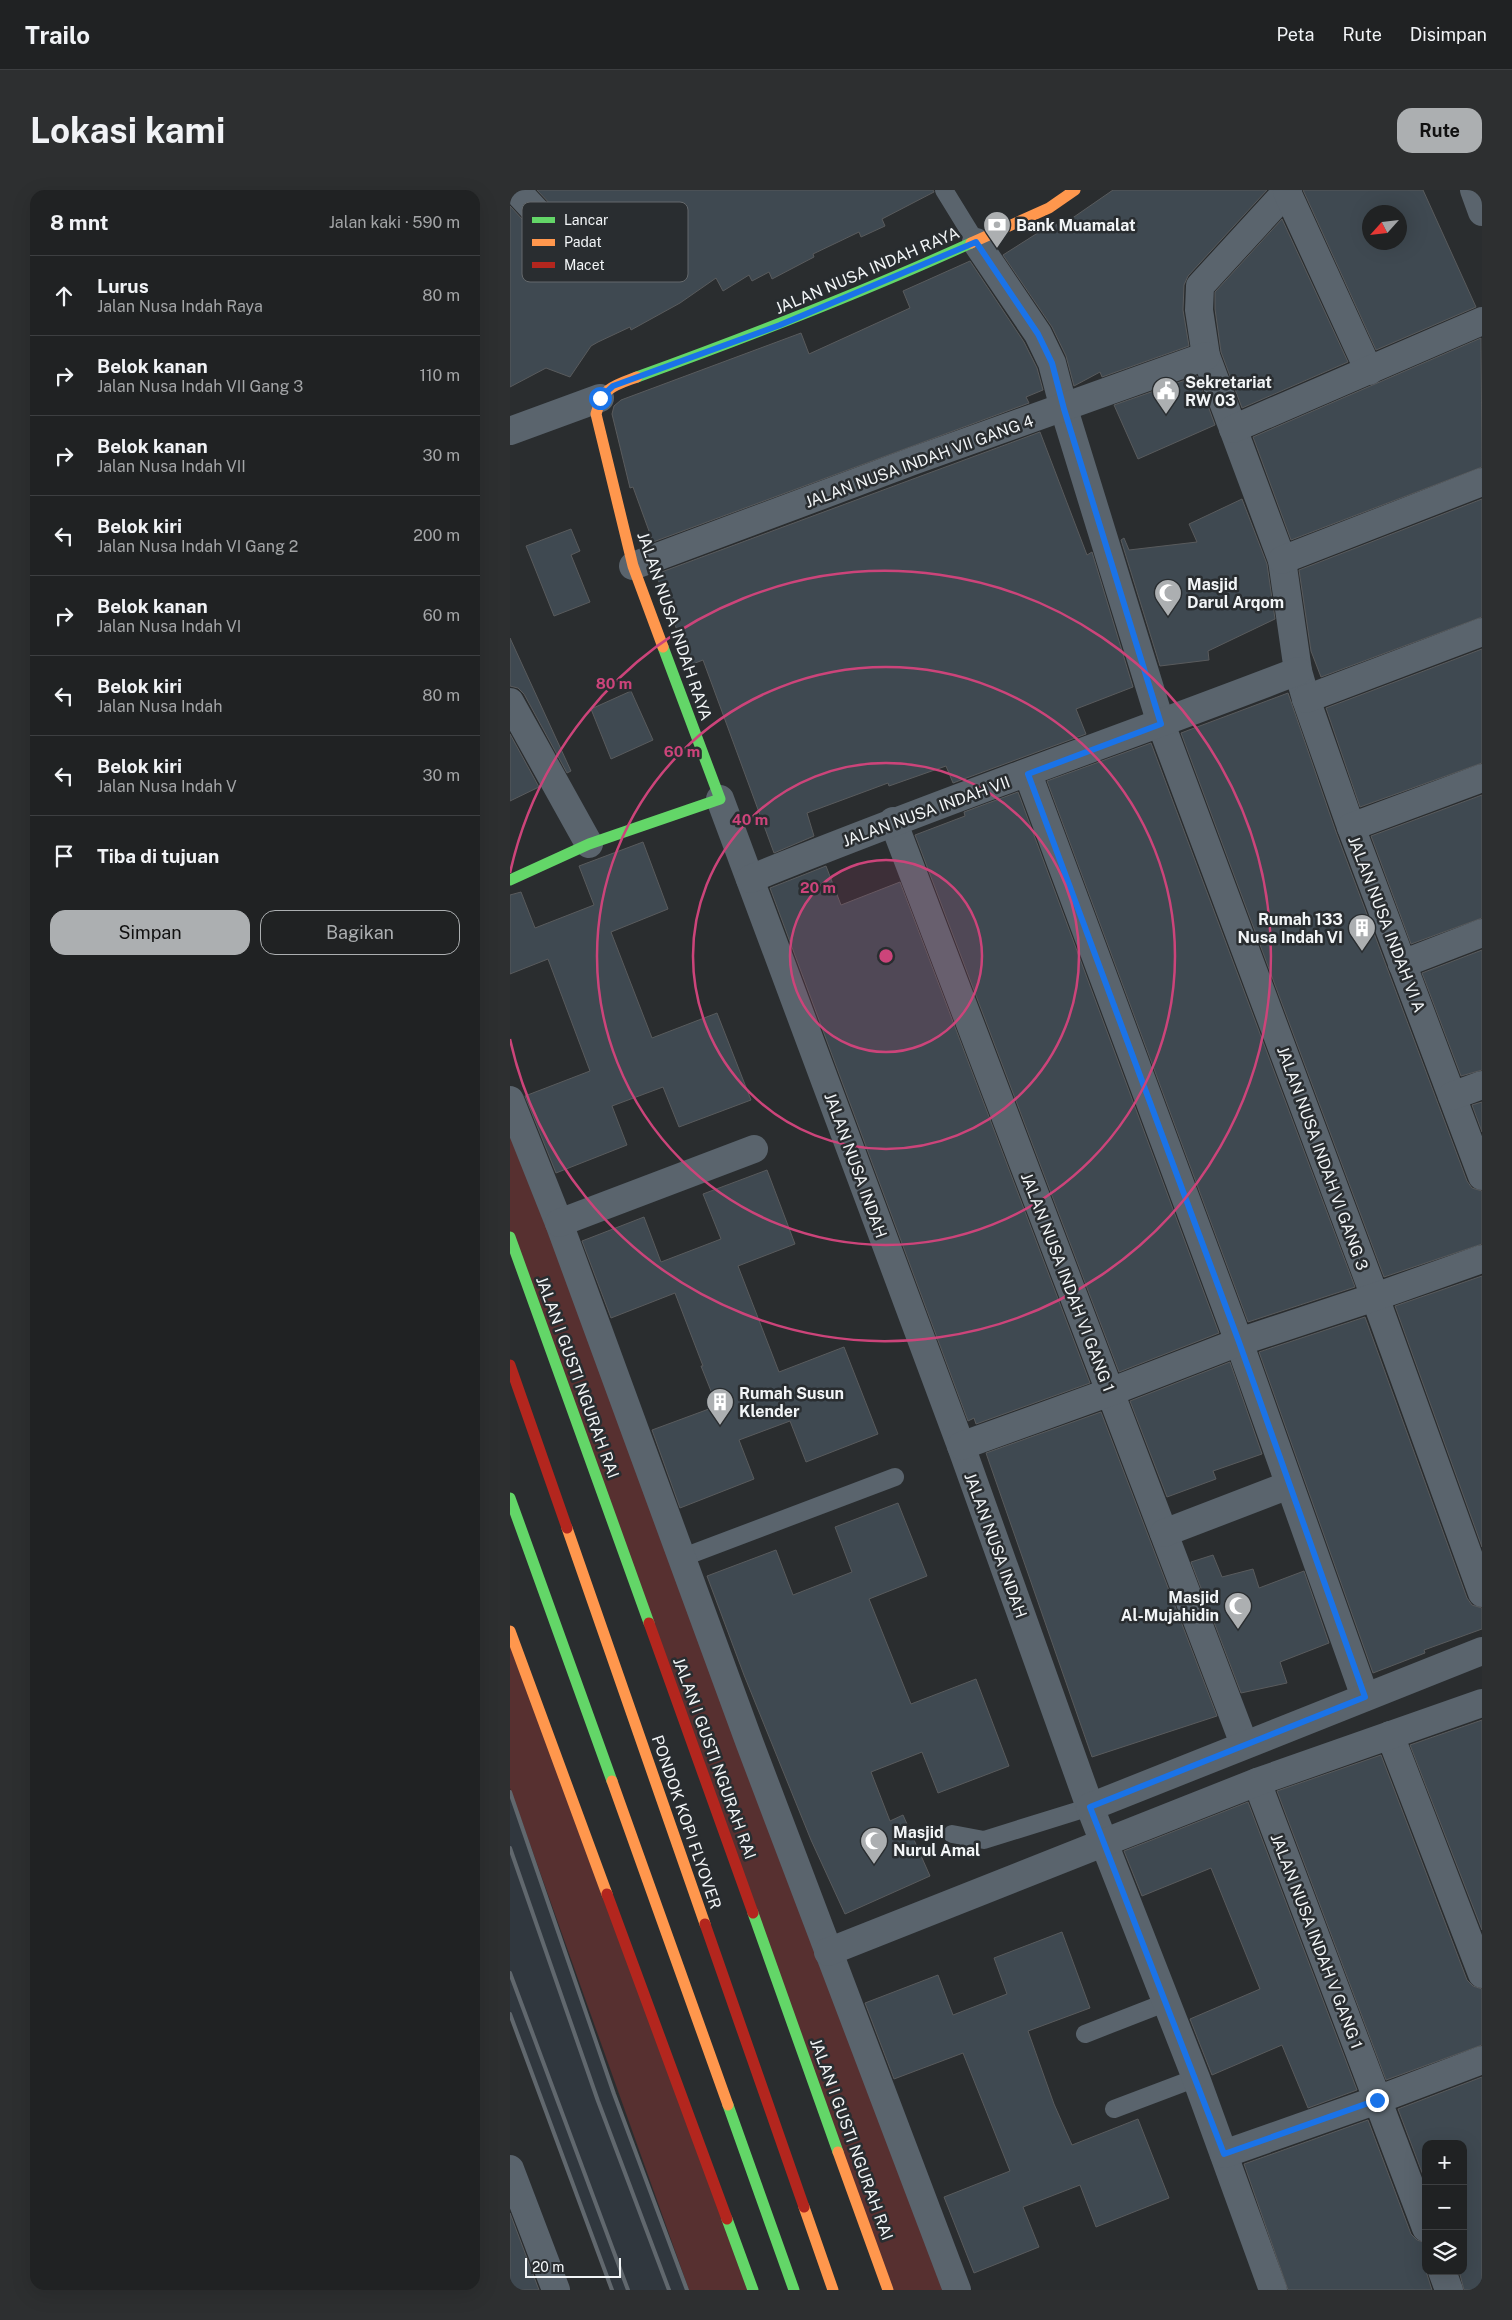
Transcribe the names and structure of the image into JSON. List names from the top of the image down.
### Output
{
  "streets": {
    "main road": ["JALAN NUSA INDAH RAYA", "JALAN I GUSTI NGURAH RAI", "PONDOK KOPI FLYOVER"],
    "street": [
      "JALAN NUSA INDAH VII GANG 4",
      "JALAN NUSA INDAH VII",
      "JALAN NUSA INDAH VI A",
      "JALAN NUSA INDAH VI GANG 3",
      "JALAN NUSA INDAH",
      "JALAN NUSA INDAH VI GANG 1",
      "JALAN NUSA INDAH V GANG 1"
    ]
  },
  "crossings": [
    ["JALAN NUSA INDAH RAYA", "JALAN NUSA INDAH VII GANG 4"],
    ["JALAN NUSA INDAH RAYA", "JALAN NUSA INDAH VI GANG 3"],
    ["JALAN NUSA INDAH RAYA", "JALAN NUSA INDAH"],
    ["JALAN NUSA INDAH VII GANG 4", "JALAN NUSA INDAH VI A"],
    ["JALAN NUSA INDAH VII GANG 4", "JALAN NUSA INDAH VI GANG 3"],
    ["JALAN NUSA INDAH VII", "JALAN NUSA INDAH VI A"],
    ["JALAN NUSA INDAH VII", "JALAN NUSA INDAH VI GANG 3"],
    ["JALAN NUSA INDAH VII", "JALAN NUSA INDAH"],
    ["JALAN NUSA INDAH VII", "JALAN NUSA INDAH VI GANG 1"]
  ],
  "places": {
    "bank": ["Bank Muamalat"],
    "public building": ["Sekretariat RW 03"],
    "mosque": ["Masjid Darul Arqom", "Masjid Al-Mujahidin", "Masjid Nurul Amal"],
    "building": ["Rumah 133 Nusa Indah VI", "Rumah Susun Klender"]
  },
  "legend": ["Lancar", "Padat", "Macet"],
  "scale_bar": "20 m",
  "north": "bottom left",
  "page": {
    "header": "Trailo",
    "nav": ["Peta", "Rute", "Disimpan"],
    "buttons": [
      "Rute",
      ["Simpan", "Bagikan"]
    ],
    "title": "Lokasi kami",
    "heading": ["8 mnt", "Jalan kaki · 590 m"],
    "list": [
      ["Lurus", "Jalan Nusa Indah Raya", "80 m"],
      ["Belok kanan", "Jalan Nusa Indah VII Gang 3", "110 m"],
      ["Belok kanan", "Jalan Nusa Indah VII", "30 m"],
      ["Belok kiri", "Jalan Nusa Indah VI Gang 2", "200 m"],
      ["Belok kanan", "Jalan Nusa Indah VI", "60 m"],
      ["Belok kiri", "Jalan Nusa Indah", "80 m"],
      ["Belok kiri", "Jalan Nusa Indah V", "30 m"],
      "Tiba di tujuan"
    ],
    "map_buttons": ["+", "−"],
    "scale": "20 m"
  },
  "rings": [
    "80 m",
    "60 m",
    "40 m",
    "20 m"
  ]
}
